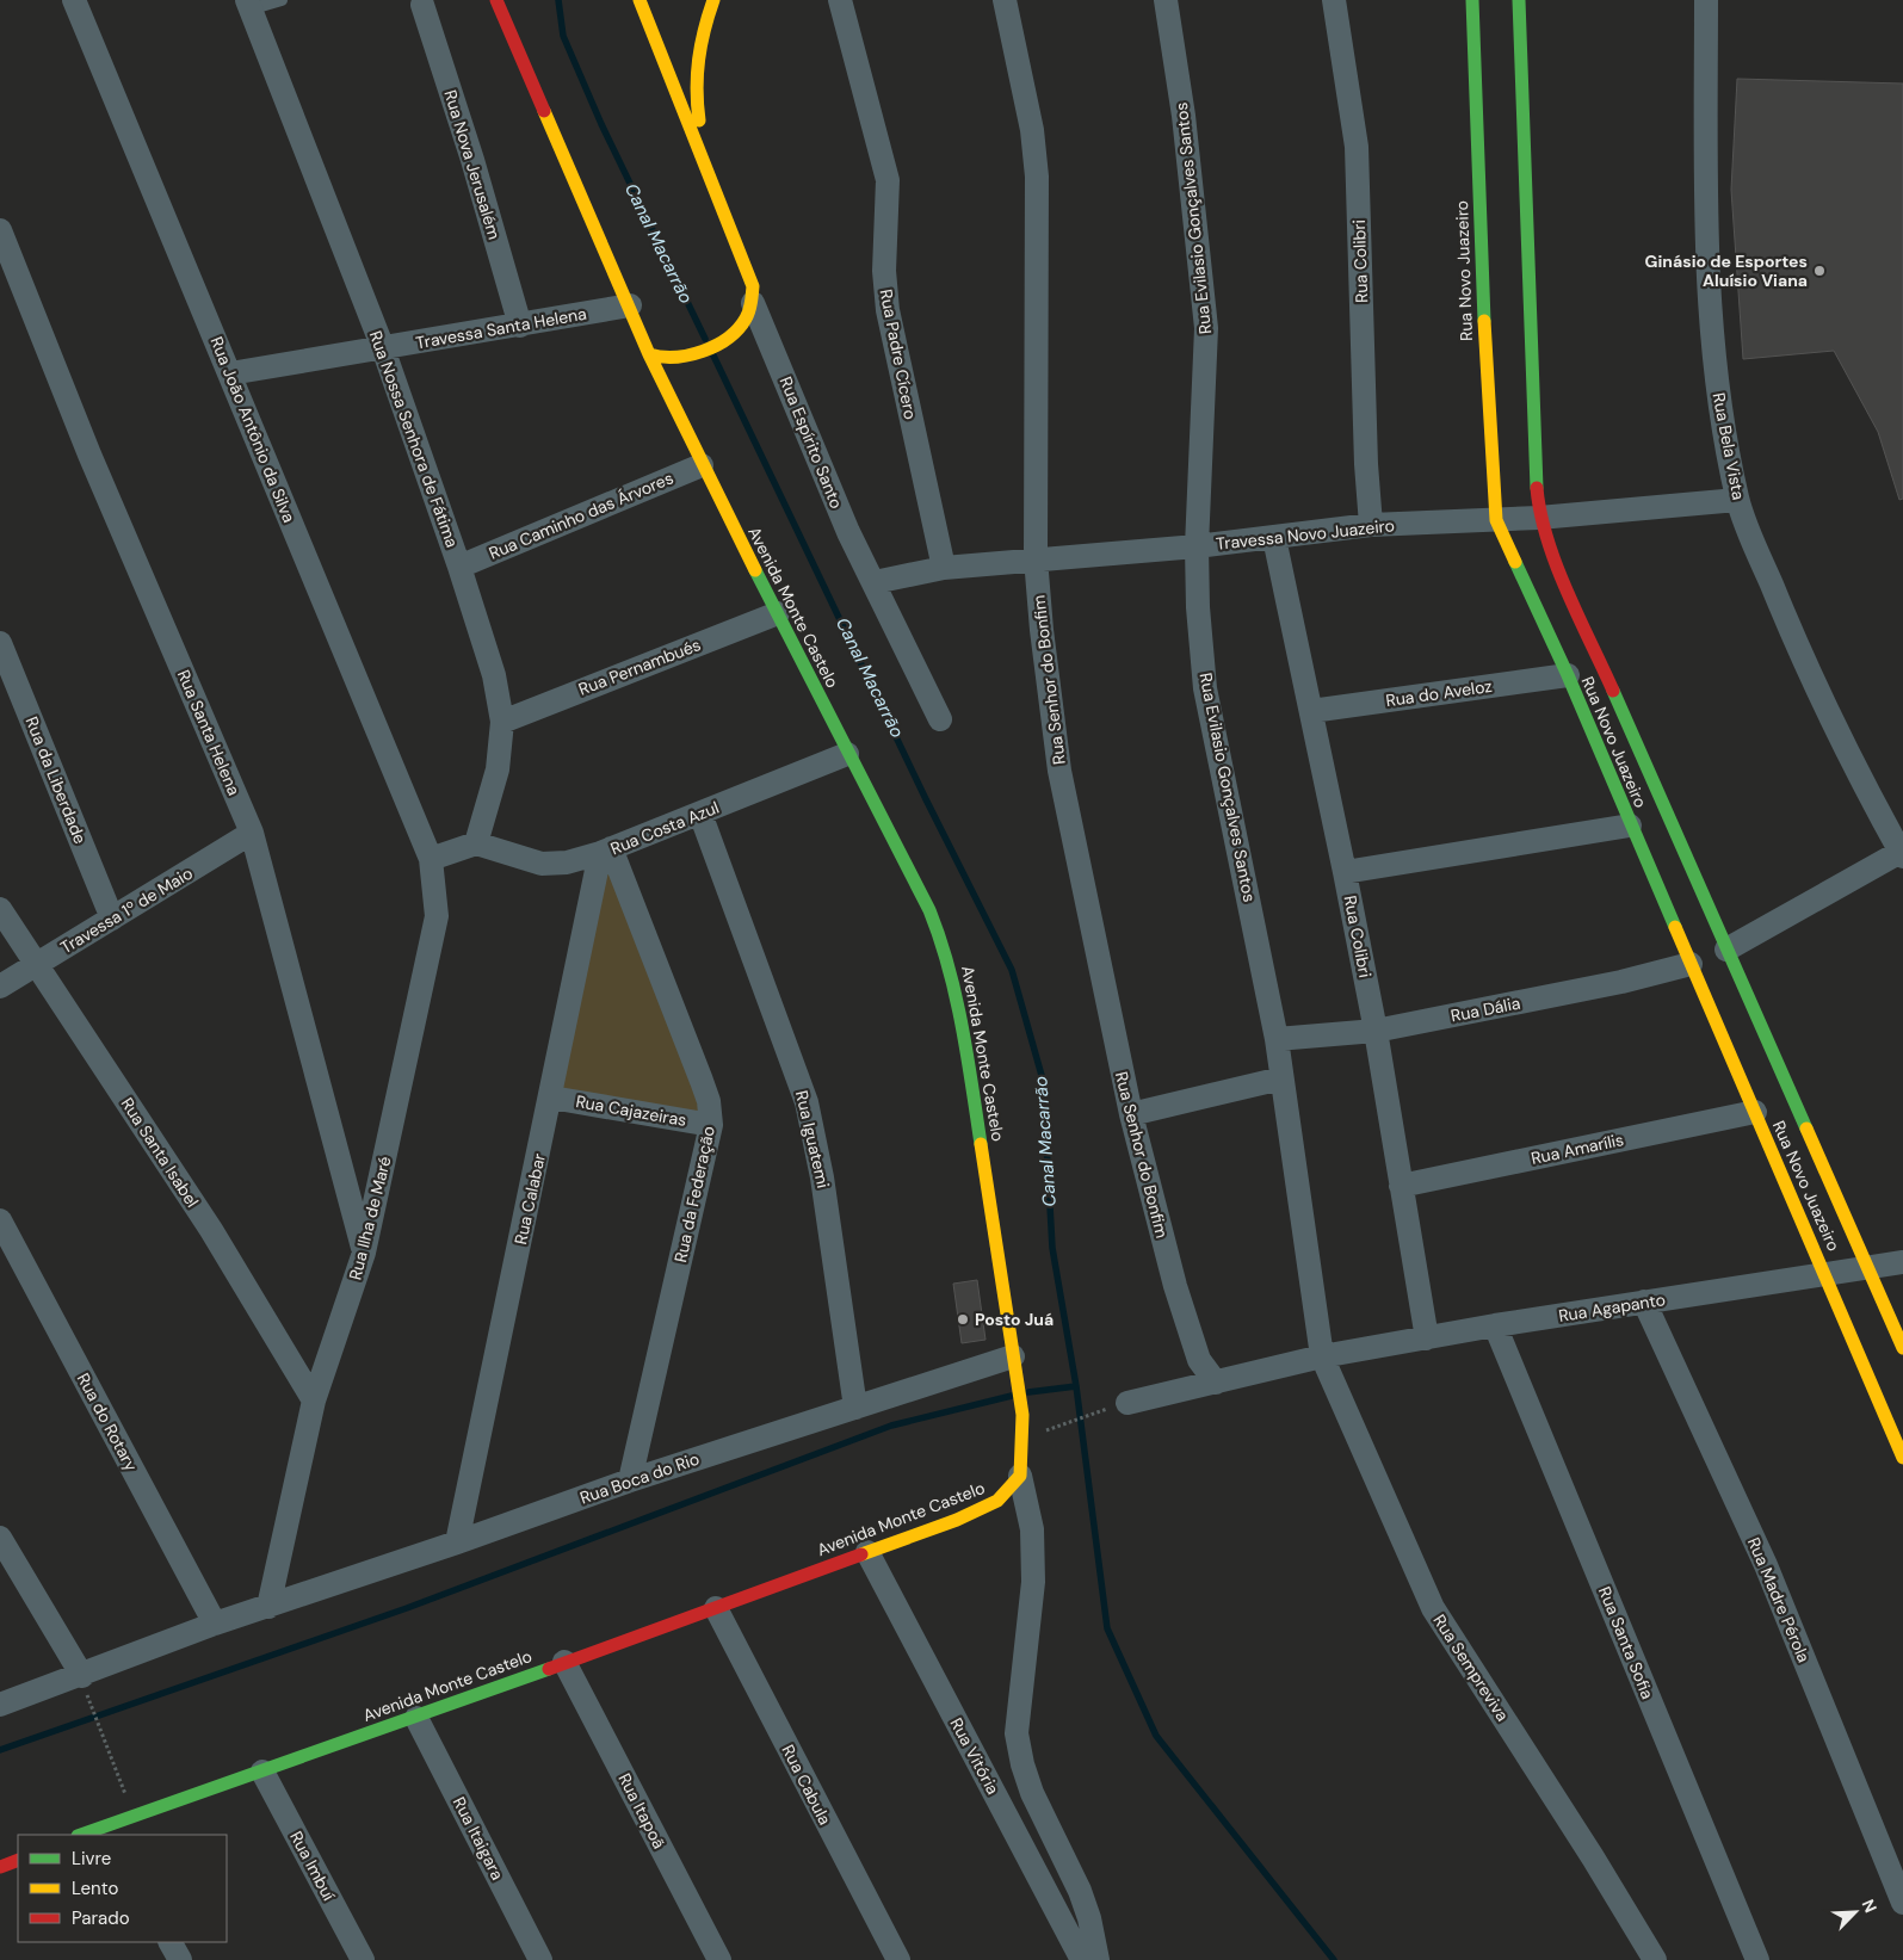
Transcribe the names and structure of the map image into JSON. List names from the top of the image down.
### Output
{
  "streets": {
    "street": [
      "Rua Nova Jerusalém",
      "Rua Evilasio Gonçalves Santos",
      "Rua Colibri",
      "Rua Novo Juazeiro",
      "Travessa Santa Helena",
      "Rua Padre Cícero",
      "Rua João Antônio da Silva",
      "Rua Nossa Senhora de Fátima",
      "Rua Espírito Santo",
      "Rua Bela Vista",
      "Rua Caminho das Árvores",
      "Travessa Novo Juazeiro",
      "Avenida Monte Castelo",
      "Rua Pernambués",
      "Rua Senhor do Bonfim",
      "Rua do Aveloz",
      "Rua Santa Helena",
      "Rua da Liberdade",
      "Rua Costa Azul",
      "Travessa 1º de Maio",
      "Rua Dália",
      "Rua Cajazeiras",
      "Rua Iguatemi",
      "Rua Amarílis",
      "Rua Santa Isabel",
      "Rua da Federação",
      "Rua Calabar",
      "Rua Ilha de Maré",
      "Rua Agapanto",
      "Rua do Rotary",
      "Rua Boca do Rio",
      "Rua Madre Pérola",
      "Rua Santa Sofia",
      "Rua Sempreviva",
      "Rua Vitória",
      "Rua Cabula",
      "Rua Itapoã",
      "Rua Itaigara",
      "Rua Imbuí"
    ]
  },
  "crossings": [
    ["Rua Nova Jerusalém", "Travessa Santa Helena"],
    ["Rua Evilasio Gonçalves Santos", "Travessa Novo Juazeiro"],
    ["Rua Evilasio Gonçalves Santos", "Rua Dália"],
    ["Rua Evilasio Gonçalves Santos", "Rua Agapanto"],
    ["Rua Evilasio Gonçalves Santos", "Rua Sempreviva"],
    ["Rua Colibri", "Travessa Novo Juazeiro"],
    ["Rua Colibri", "Rua do Aveloz"],
    ["Rua Colibri", "Rua Dália"],
    ["Rua Colibri", "Rua Amarílis"],
    ["Rua Colibri", "Rua Agapanto"],
    ["Rua Novo Juazeiro", "Travessa Novo Juazeiro"],
    ["Rua Novo Juazeiro", "Rua do Aveloz"],
    ["Rua Novo Juazeiro", "Rua Dália"],
    ["Rua Novo Juazeiro", "Rua Amarílis"],
    ["Rua Novo Juazeiro", "Rua Agapanto"],
    ["Travessa Santa Helena", "Rua João Antônio da Silva"],
    ["Travessa Santa Helena", "Rua Nossa Senhora de Fátima"],
    ["Travessa Santa Helena", "Avenida Monte Castelo"],
    ["Rua Padre Cícero", "Travessa Novo Juazeiro"],
    ["Rua João Antônio da Silva", "Rua Ilha de Maré"],
    ["Rua Nossa Senhora de Fátima", "Rua Caminho das Árvores"],
    ["Rua Nossa Senhora de Fátima", "Rua Pernambués"],
    ["Rua Nossa Senhora de Fátima", "Rua Costa Azul"],
    ["Rua Espírito Santo", "Travessa Novo Juazeiro"],
    ["Rua Bela Vista", "Travessa Novo Juazeiro"],
    ["Rua Caminho das Árvores", "Avenida Monte Castelo"],
    ["Travessa Novo Juazeiro", "Rua Senhor do Bonfim"],
    ["Avenida Monte Castelo", "Rua Pernambués"],
    ["Avenida Monte Castelo", "Rua Costa Azul"],
    ["Avenida Monte Castelo", "Rua Boca do Rio"],
    ["Avenida Monte Castelo", "Rua Vitória"],
    ["Avenida Monte Castelo", "Rua Cabula"],
    ["Avenida Monte Castelo", "Rua Itapoã"],
    ["Avenida Monte Castelo", "Rua Itaigara"],
    ["Avenida Monte Castelo", "Rua Imbuí"],
    ["Rua Senhor do Bonfim", "Rua Agapanto"],
    ["Rua Santa Helena", "Travessa 1º de Maio"],
    ["Rua Santa Helena", "Rua Ilha de Maré"],
    ["Rua da Liberdade", "Travessa 1º de Maio"],
    ["Rua Costa Azul", "Rua Iguatemi"],
    ["Rua Costa Azul", "Rua da Federação"],
    ["Rua Costa Azul", "Rua Calabar"],
    ["Travessa 1º de Maio", "Rua Santa Isabel"],
    ["Rua Cajazeiras", "Rua da Federação"],
    ["Rua Cajazeiras", "Rua Calabar"],
    ["Rua Iguatemi", "Rua Boca do Rio"],
    ["Rua Santa Isabel", "Rua Ilha de Maré"],
    ["Rua da Federação", "Rua Calabar"],
    ["Rua da Federação", "Rua Boca do Rio"],
    ["Rua Calabar", "Rua Boca do Rio"],
    ["Rua Ilha de Maré", "Rua Boca do Rio"],
    ["Rua Agapanto", "Rua Madre Pérola"],
    ["Rua Agapanto", "Rua Santa Sofia"],
    ["Rua Agapanto", "Rua Sempreviva"],
    ["Rua do Rotary", "Rua Boca do Rio"]
  ],
  "water": ["Canal Macarrão"],
  "places": ["Ginásio de Esportes Aluísio Viana", "Posto Juá"],
  "legend": ["Livre", "Lento", "Parado"],
  "north": "top right"
}
